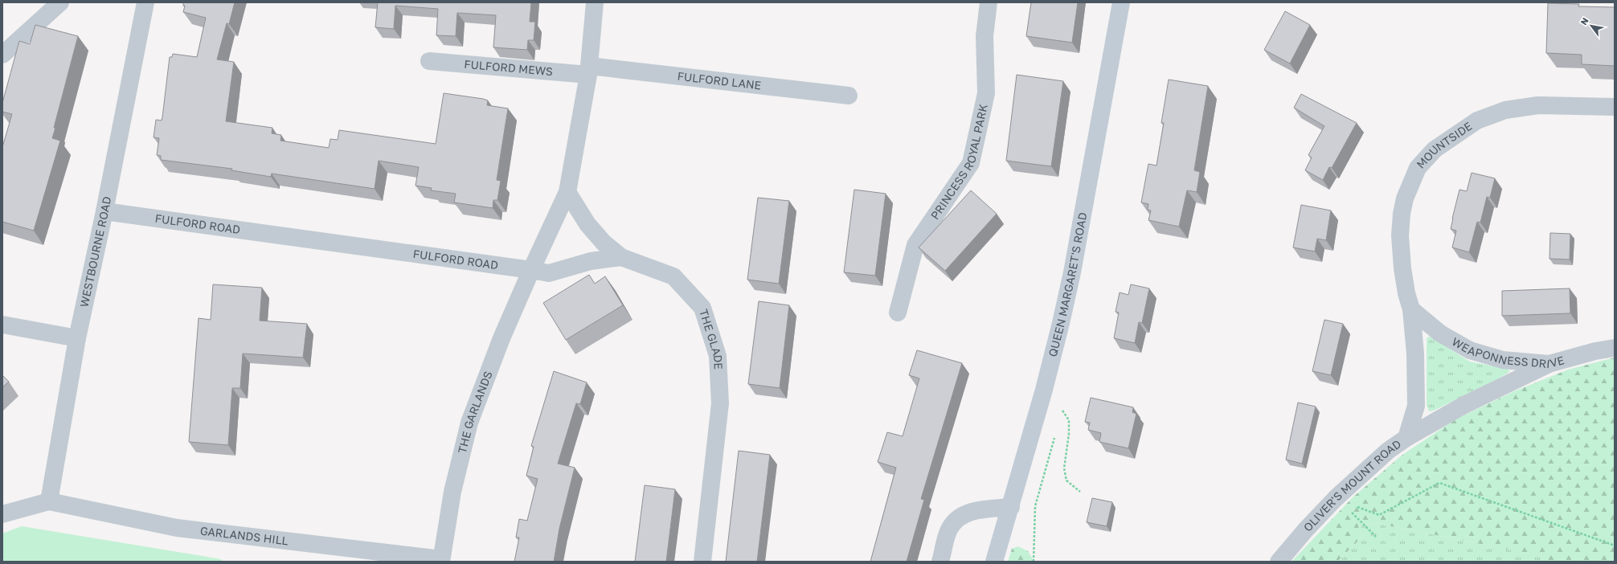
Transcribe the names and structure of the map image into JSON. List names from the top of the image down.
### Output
{
  "streets": {
    "main road": ["QUEEN MARGARET'S ROAD"],
    "street": [
      "FULFORD MEWS",
      "FULFORD LANE",
      "MOUNTSIDE",
      "PRINCESS ROYAL PARK",
      "FULFORD ROAD",
      "WESTBOURNE ROAD",
      "THE GLADE",
      "WEAPONNESS DRIVE",
      "THE GARLANDS",
      "OLIVER'S MOUNT ROAD",
      "GARLANDS HILL"
    ]
  },
  "crossings": [
    ["FULFORD MEWS", "FULFORD LANE"],
    ["MOUNTSIDE", "WEAPONNESS DRIVE"],
    ["MOUNTSIDE", "OLIVER'S MOUNT ROAD"],
    ["FULFORD ROAD", "WESTBOURNE ROAD"],
    ["FULFORD ROAD", "THE GLADE"],
    ["FULFORD ROAD", "THE GARLANDS"],
    ["WESTBOURNE ROAD", "GARLANDS HILL"],
    ["THE GLADE", "THE GARLANDS"],
    ["WEAPONNESS DRIVE", "OLIVER'S MOUNT ROAD"],
    ["THE GARLANDS", "GARLANDS HILL"]
  ],
  "north": "top left"
}
